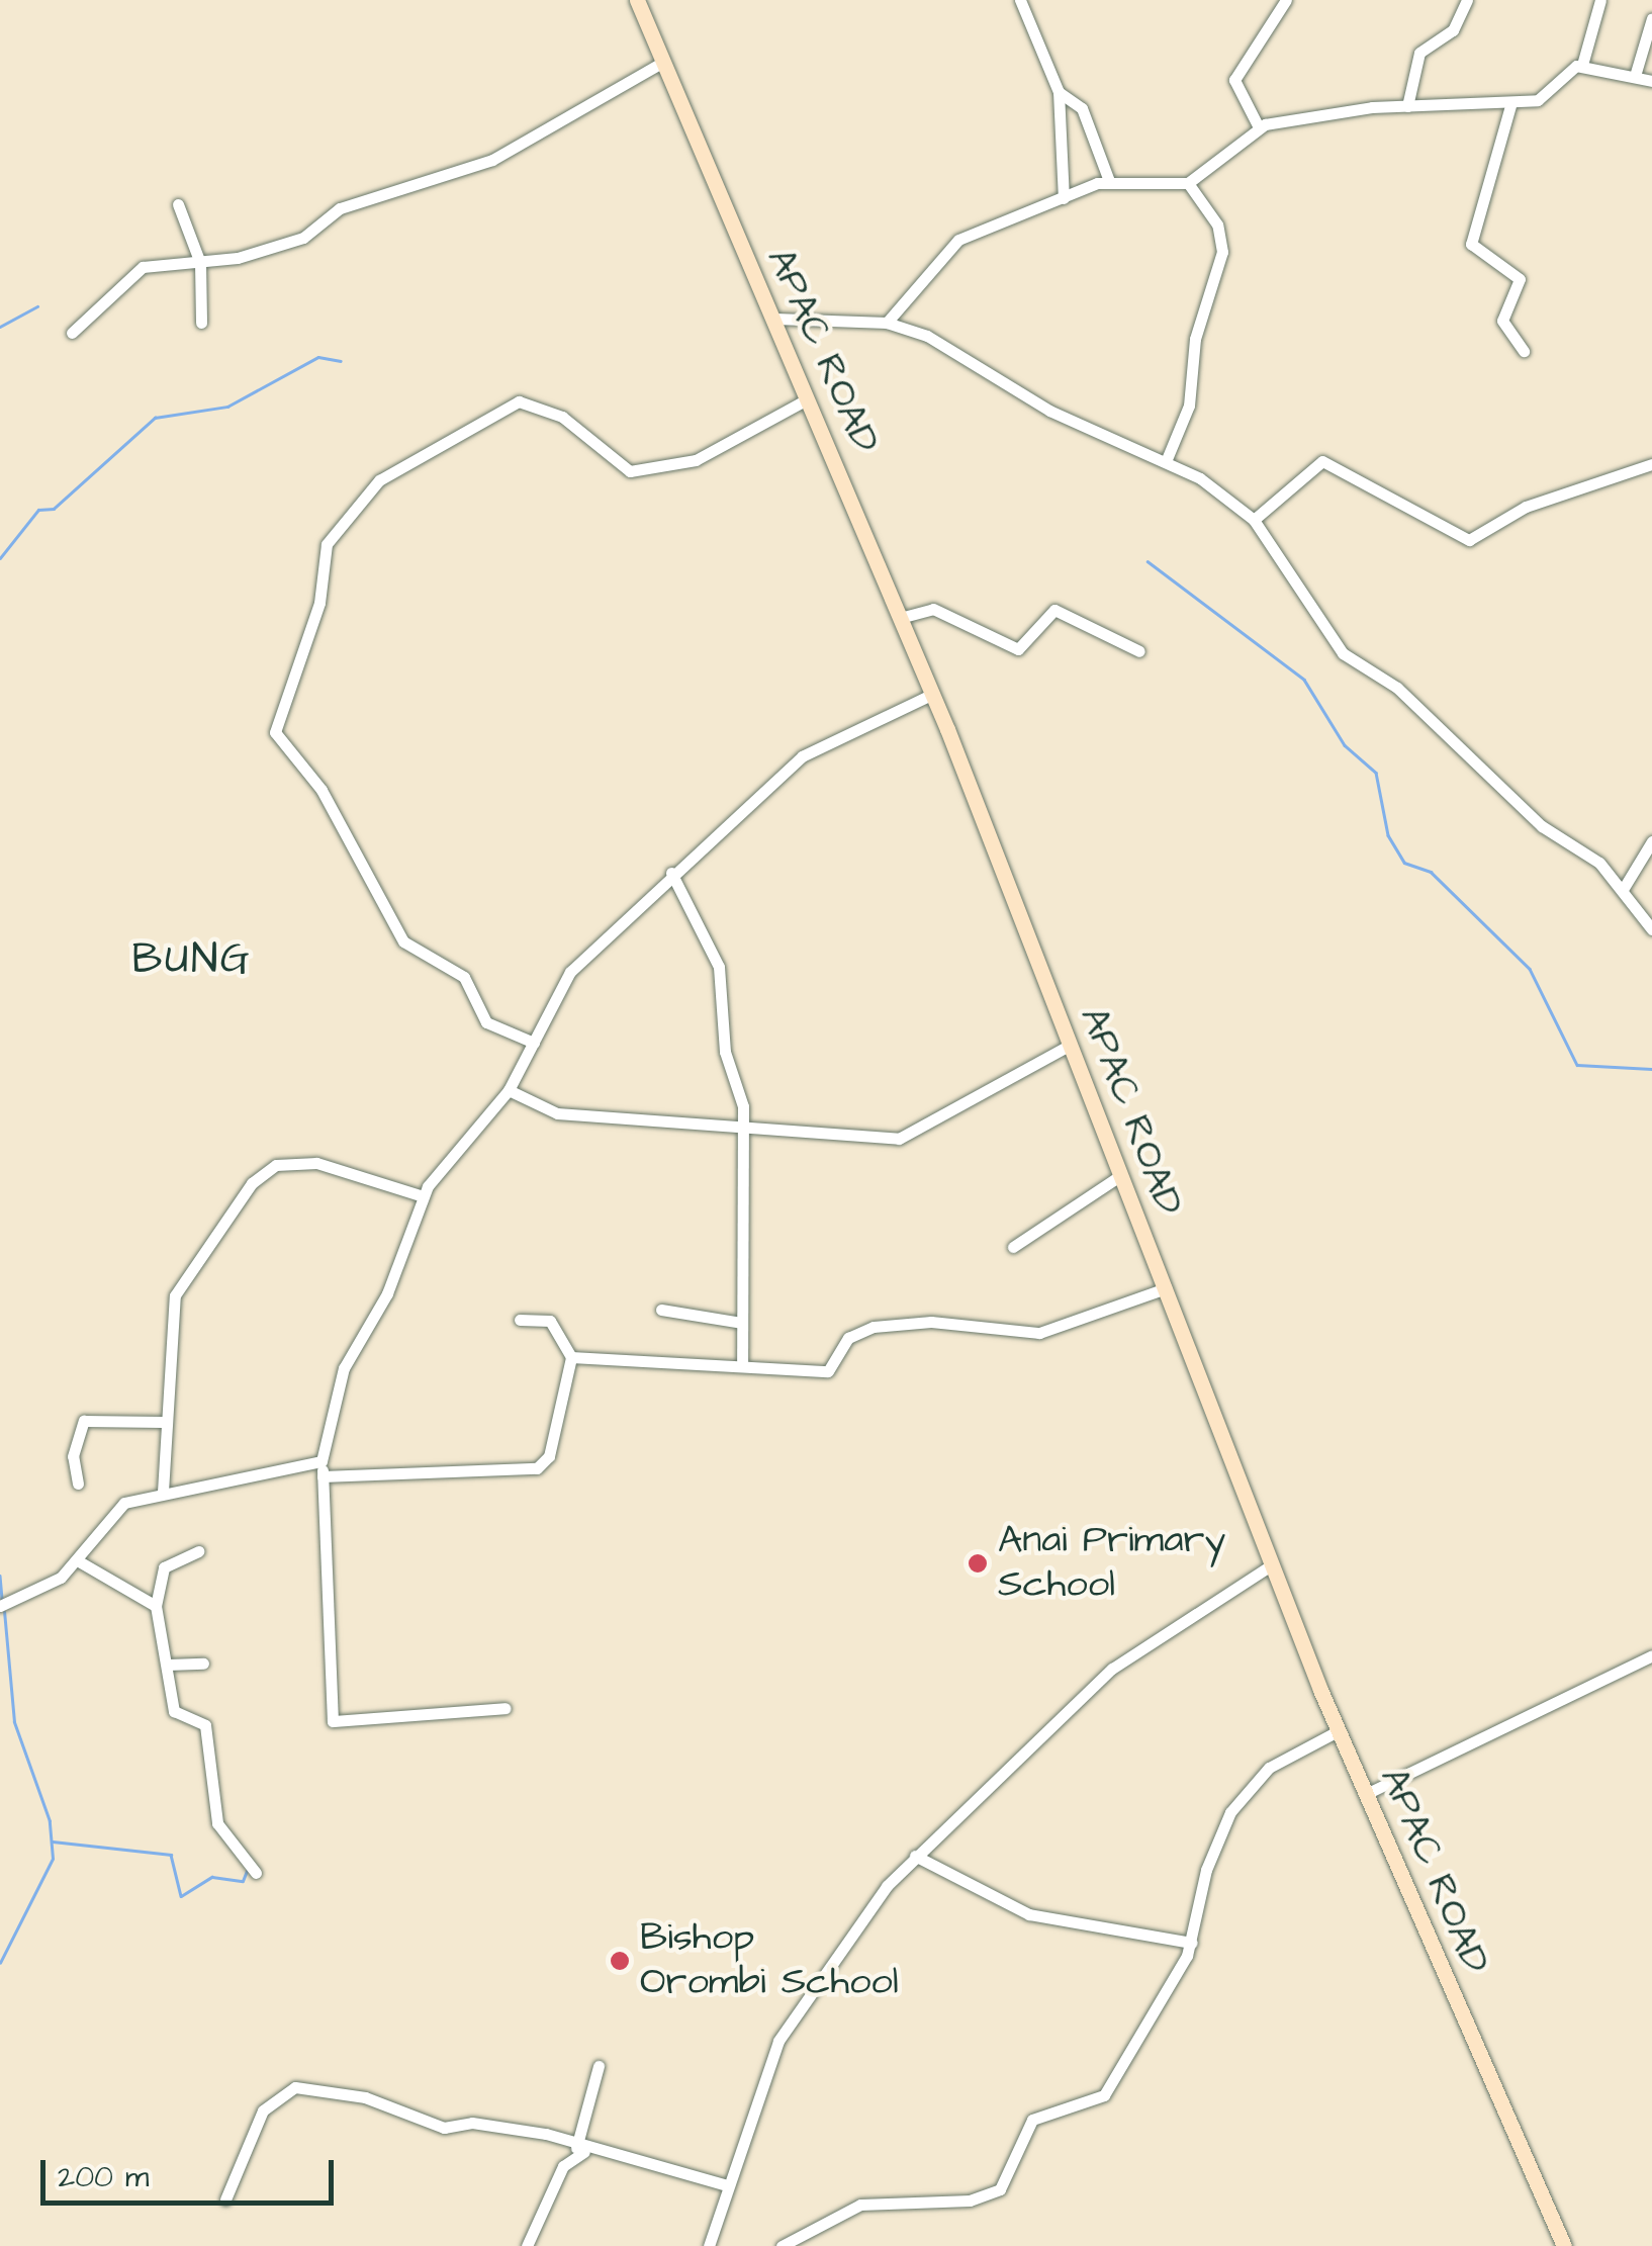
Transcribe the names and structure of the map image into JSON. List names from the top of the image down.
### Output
{
  "streets": {
    "main road": ["APAC ROAD"]
  },
  "districts": ["BUNG"],
  "places": ["Anai Primary School", "Bishop Orombi School"],
  "scale_bar": "200 m"
}
